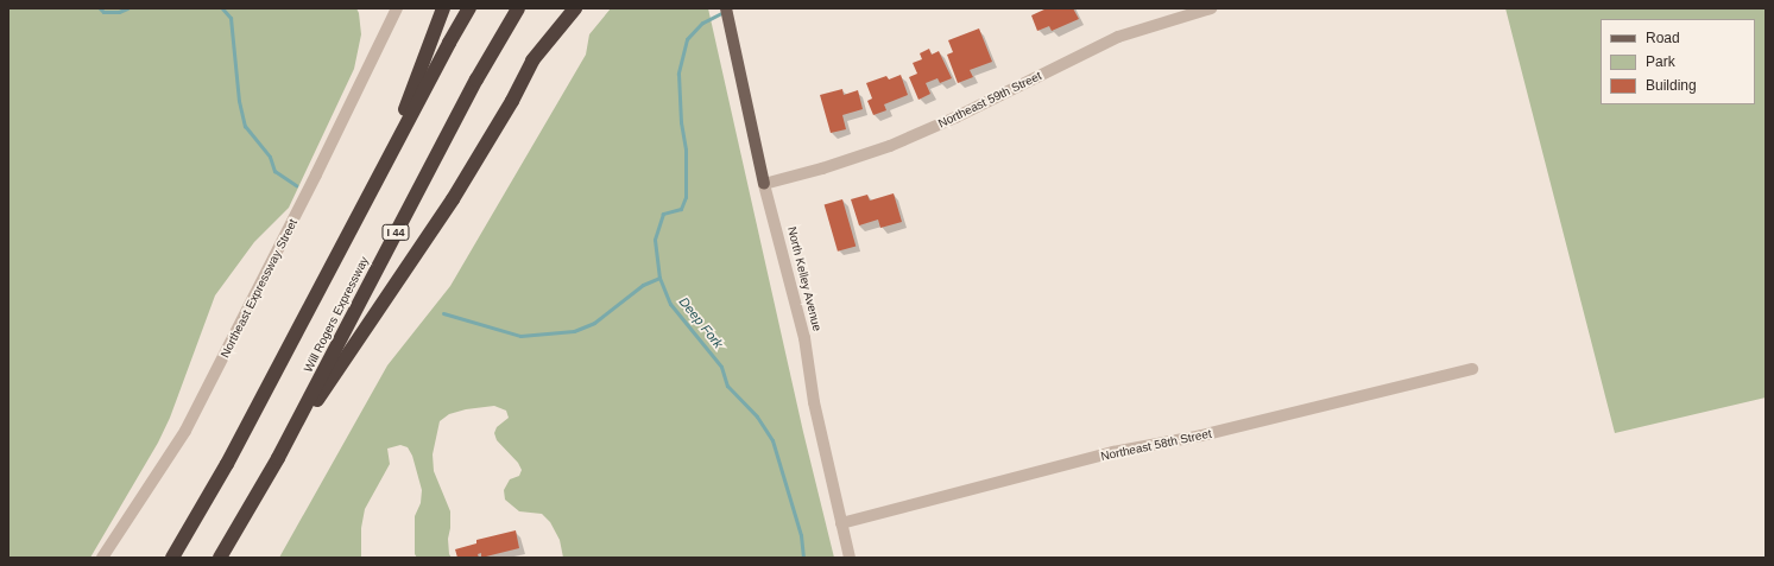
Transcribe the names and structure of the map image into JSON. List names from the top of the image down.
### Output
{
  "streets": {
    "highway": ["I 44", "Will Rogers Expressway"],
    "main road": ["North Kelley Avenue"],
    "street": ["Northeast 59th Street", "Northeast Expressway Street", "Northeast 58th Street"]
  },
  "crossings": [
    ["Northeast 59th Street", "North Kelley Avenue"],
    ["North Kelley Avenue", "Northeast 58th Street"]
  ],
  "water": ["Deep Fork"],
  "legend": ["Road", "Park", "Building"]
}
